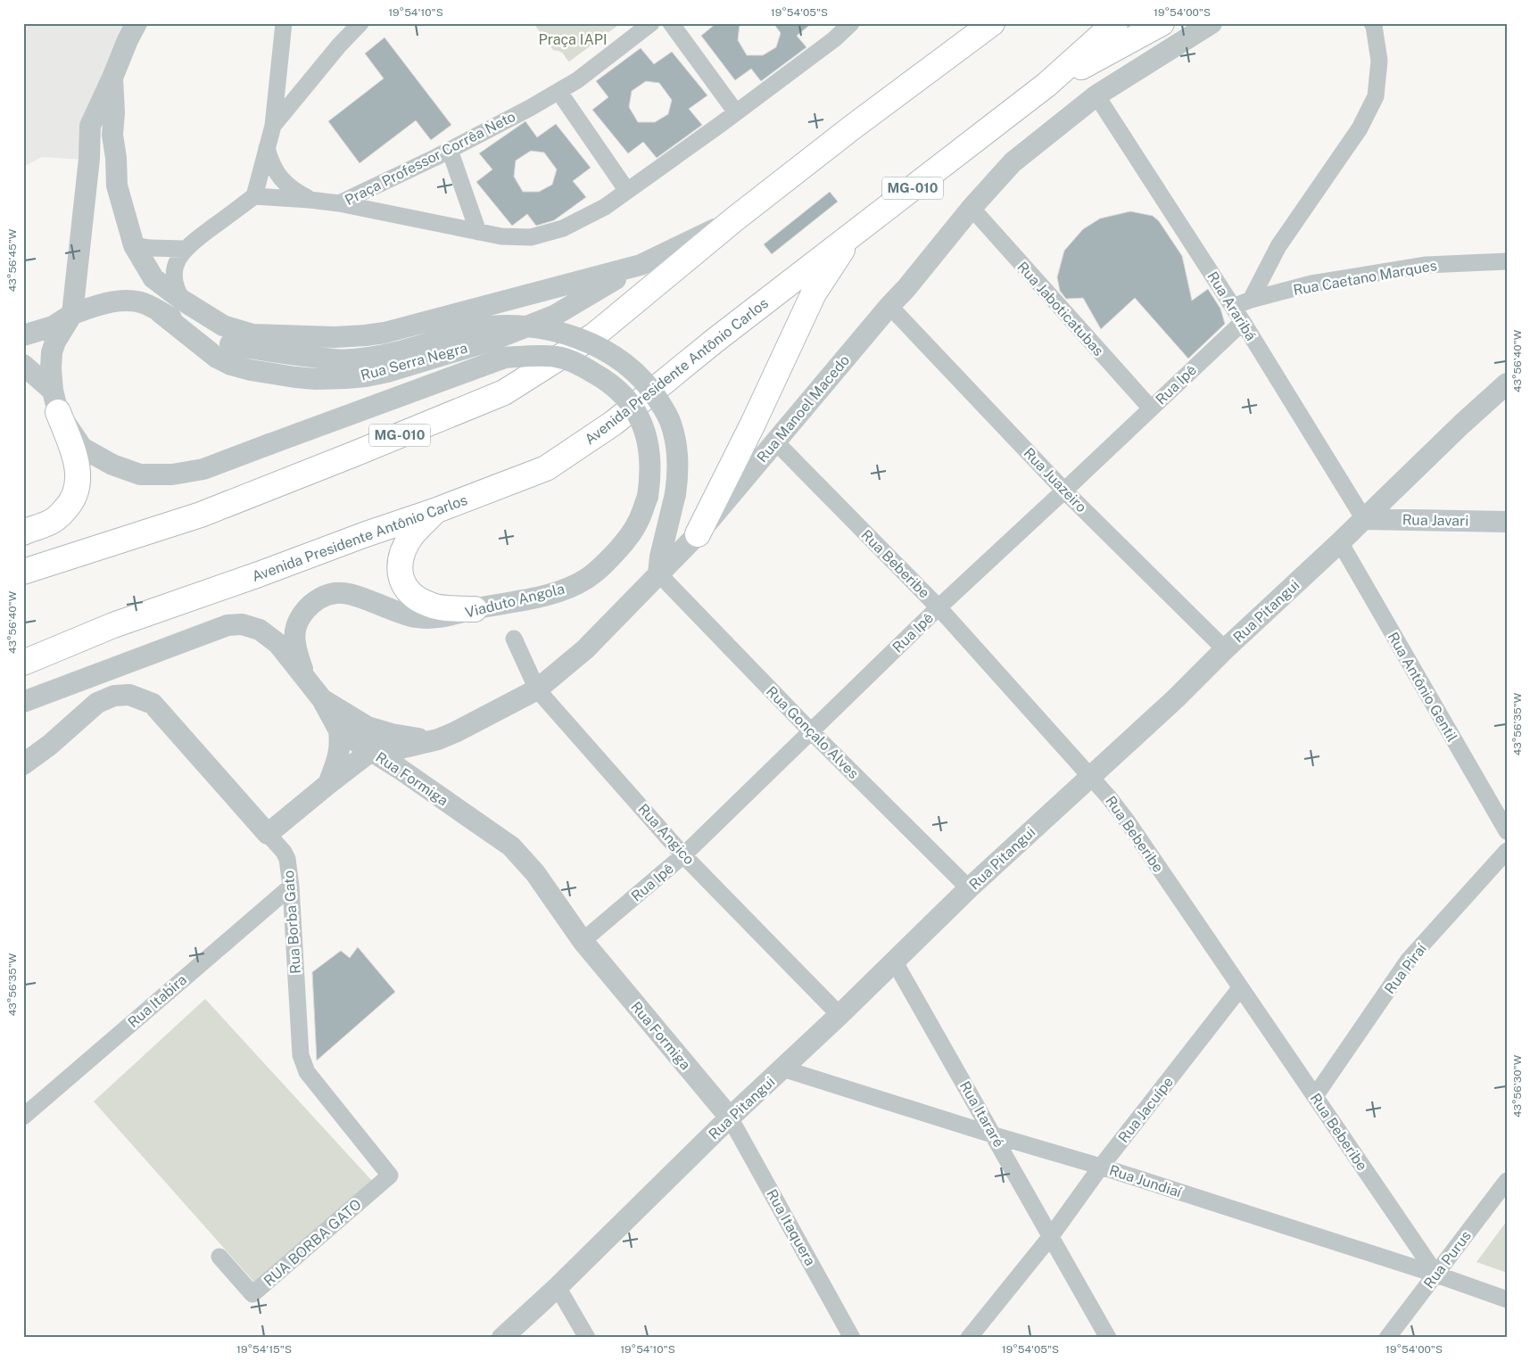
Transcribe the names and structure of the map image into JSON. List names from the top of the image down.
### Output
{
  "streets": {
    "highway": ["MG-010", "Avenida Presidente Antônio Carlos"],
    "street": [
      "Praça Professor Corrêa Neto",
      "Rua Caetano Marques",
      "Rua Araribá",
      "Rua Jaboticatubas",
      "Rua Serra Negra",
      "Rua Ipê",
      "Rua Manoel Macedo",
      "Rua Juazeiro",
      "Rua Javari",
      "Rua Beberibe",
      "Viaduto Angola",
      "Rua Pitangui",
      "Rua Antônio Gentil",
      "Rua Gonçalo Alves",
      "Rua Formiga",
      "Rua Angico",
      "Rua Borba Gato",
      "Rua Piraí",
      "Rua Itabira",
      "Rua Jacuípe",
      "Rua Itararé",
      "Rua Jundiaí",
      "Rua Itaquera",
      "RUA BORBA GATO",
      "Rua Purus"
    ]
  },
  "crossings": [
    ["MG-010", "Rua Serra Negra"],
    ["Rua Araribá", "Rua Ipê"],
    ["Rua Araribá", "Rua Manoel Macedo"],
    ["Rua Araribá", "Rua Javari"],
    ["Rua Araribá", "Rua Pitangui"],
    ["Rua Jaboticatubas", "Rua Ipê"],
    ["Rua Jaboticatubas", "Rua Manoel Macedo"],
    ["Rua Ipê", "Rua Juazeiro"],
    ["Rua Ipê", "Rua Beberibe"],
    ["Rua Ipê", "Rua Gonçalo Alves"],
    ["Rua Ipê", "Rua Formiga"],
    ["Rua Ipê", "Rua Angico"],
    ["Rua Manoel Macedo", "Rua Juazeiro"],
    ["Rua Manoel Macedo", "Rua Beberibe"],
    ["Rua Manoel Macedo", "Rua Gonçalo Alves"],
    ["Rua Manoel Macedo", "Rua Formiga"],
    ["Rua Manoel Macedo", "Rua Angico"],
    ["Rua Juazeiro", "Rua Pitangui"],
    ["Rua Javari", "Rua Pitangui"],
    ["Rua Beberibe", "Rua Pitangui"],
    ["Rua Beberibe", "Rua Piraí"],
    ["Rua Beberibe", "Rua Jacuípe"],
    ["Rua Beberibe", "Rua Jundiaí"],
    ["Rua Beberibe", "Rua Purus"],
    ["Viaduto Angola", "Rua Formiga"],
    ["Rua Pitangui", "Rua Antônio Gentil"],
    ["Rua Pitangui", "Rua Gonçalo Alves"],
    ["Rua Pitangui", "Rua Formiga"],
    ["Rua Pitangui", "Rua Angico"],
    ["Rua Pitangui", "Rua Itararé"],
    ["Rua Pitangui", "Rua Jundiaí"],
    ["Rua Pitangui", "Rua Itaquera"],
    ["Rua Formiga", "Rua Itaquera"],
    ["Rua Borba Gato", "Rua Itabira"],
    ["Rua Borba Gato", "RUA BORBA GATO"],
    ["Rua Jacuípe", "Rua Itararé"],
    ["Rua Jacuípe", "Rua Jundiaí"],
    ["Rua Itararé", "Rua Jundiaí"],
    ["Rua Jundiaí", "Rua Purus"]
  ],
  "parks": ["Praça IAPI"],
  "coordinates": [
    "19°54'10\"S",
    "19°54'05\"S",
    "19°54'00\"S",
    "43°56'45\"W",
    "43°56'40\"W",
    "43°56'35\"W",
    "43°56'30\"W",
    "19°54'15\"S"
  ]
}
